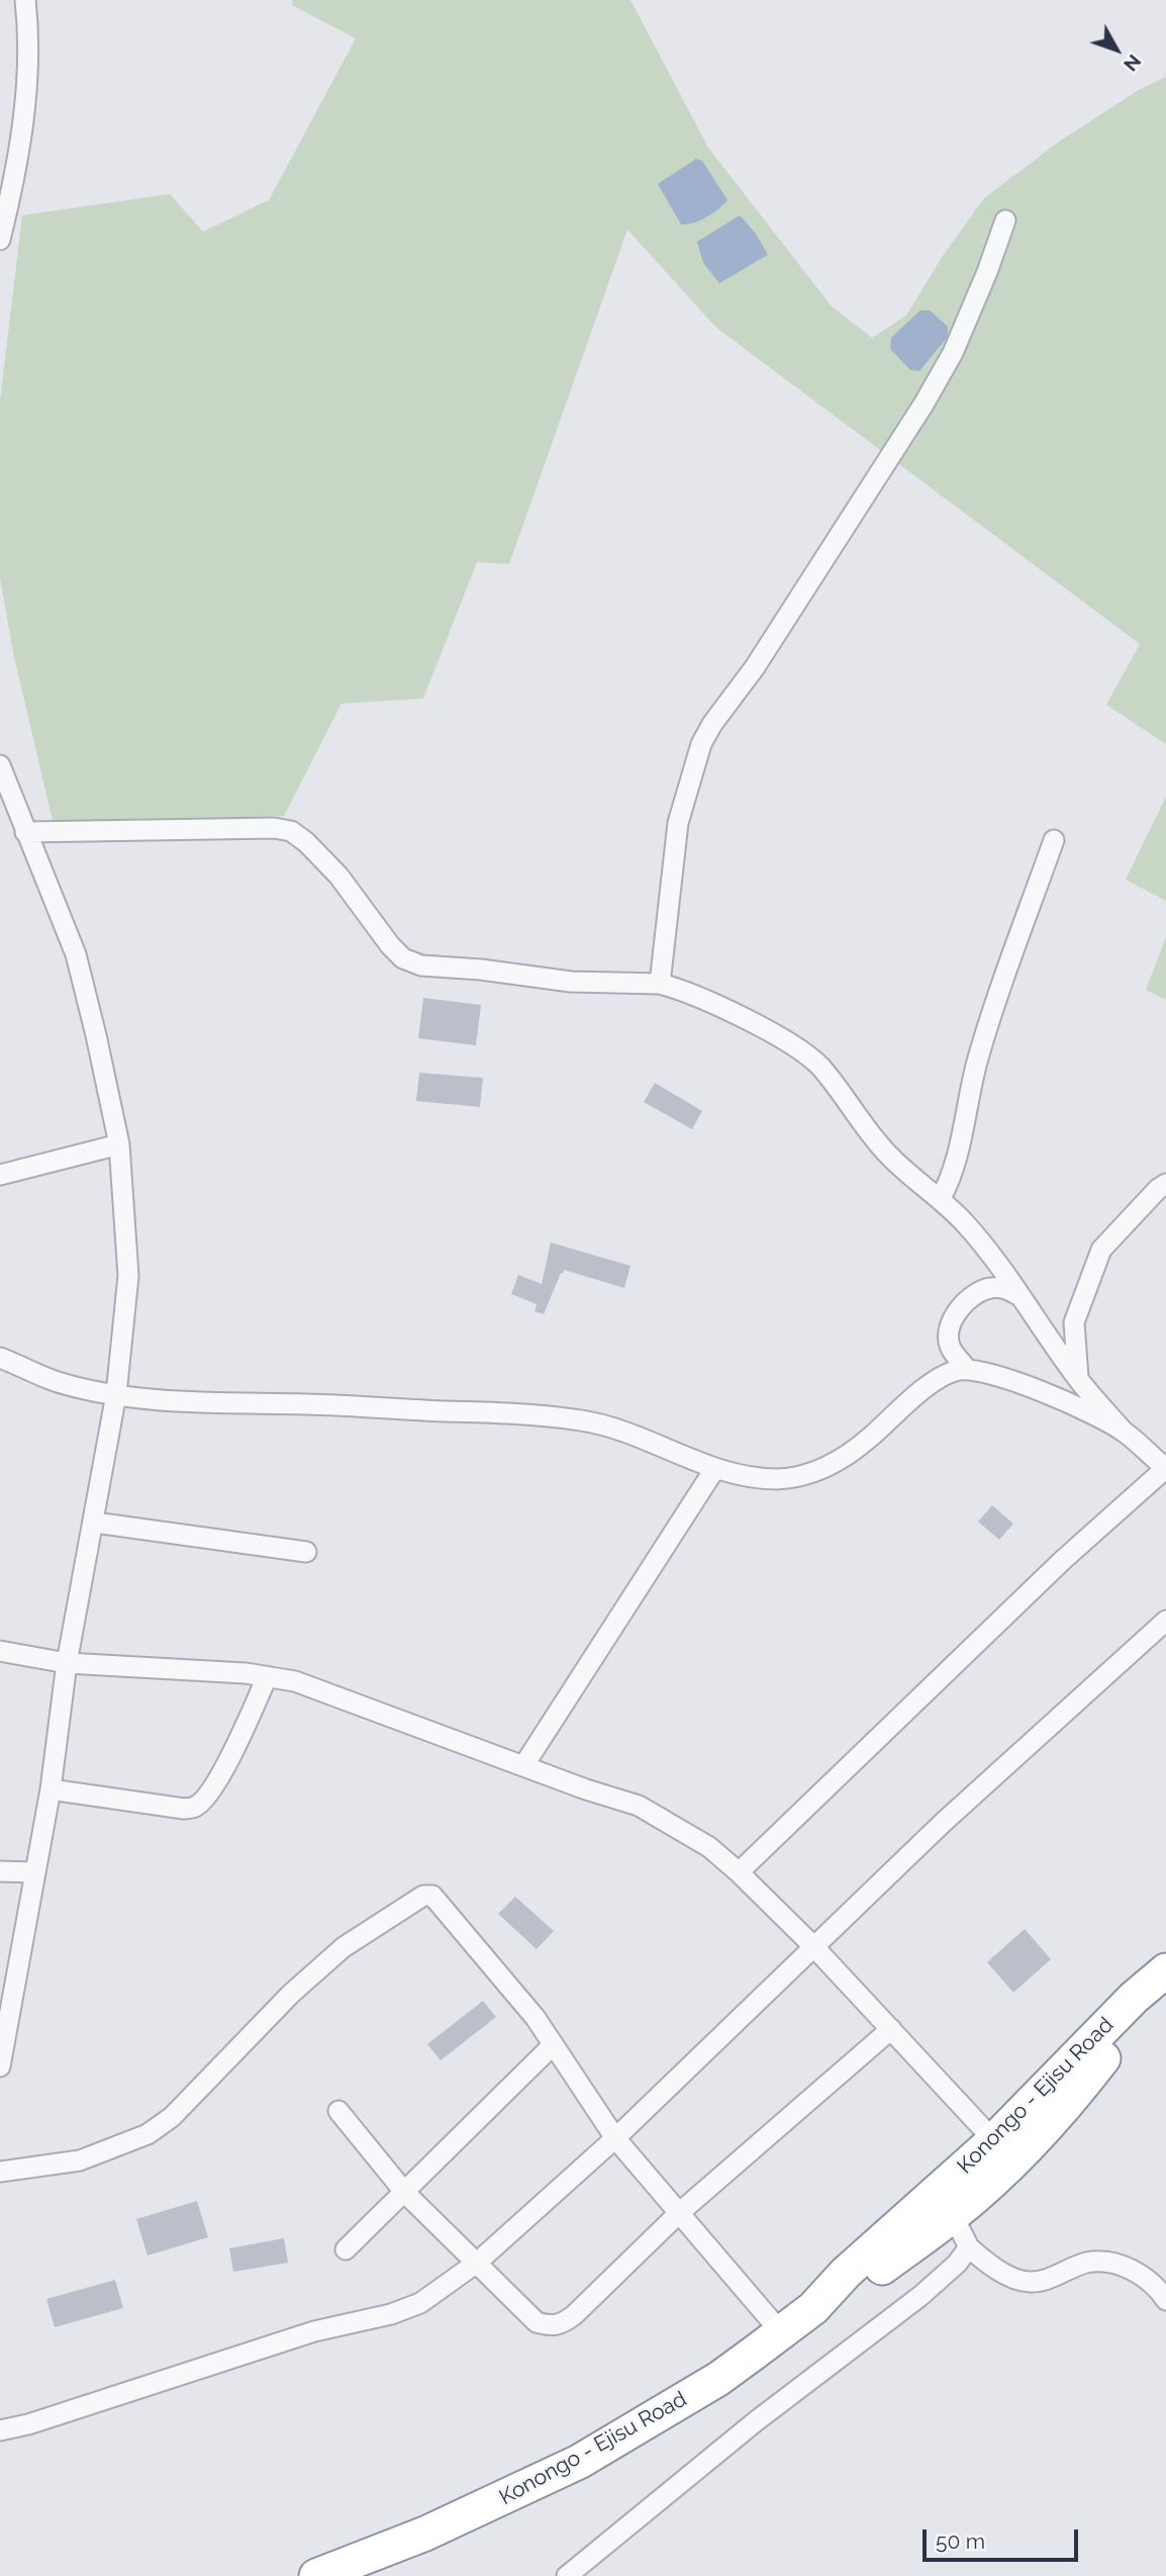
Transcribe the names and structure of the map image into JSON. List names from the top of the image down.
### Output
{
  "streets": {
    "highway": ["Konongo - Ejisu Road"]
  },
  "scale_bar": "50 m",
  "north": "bottom right"
}
